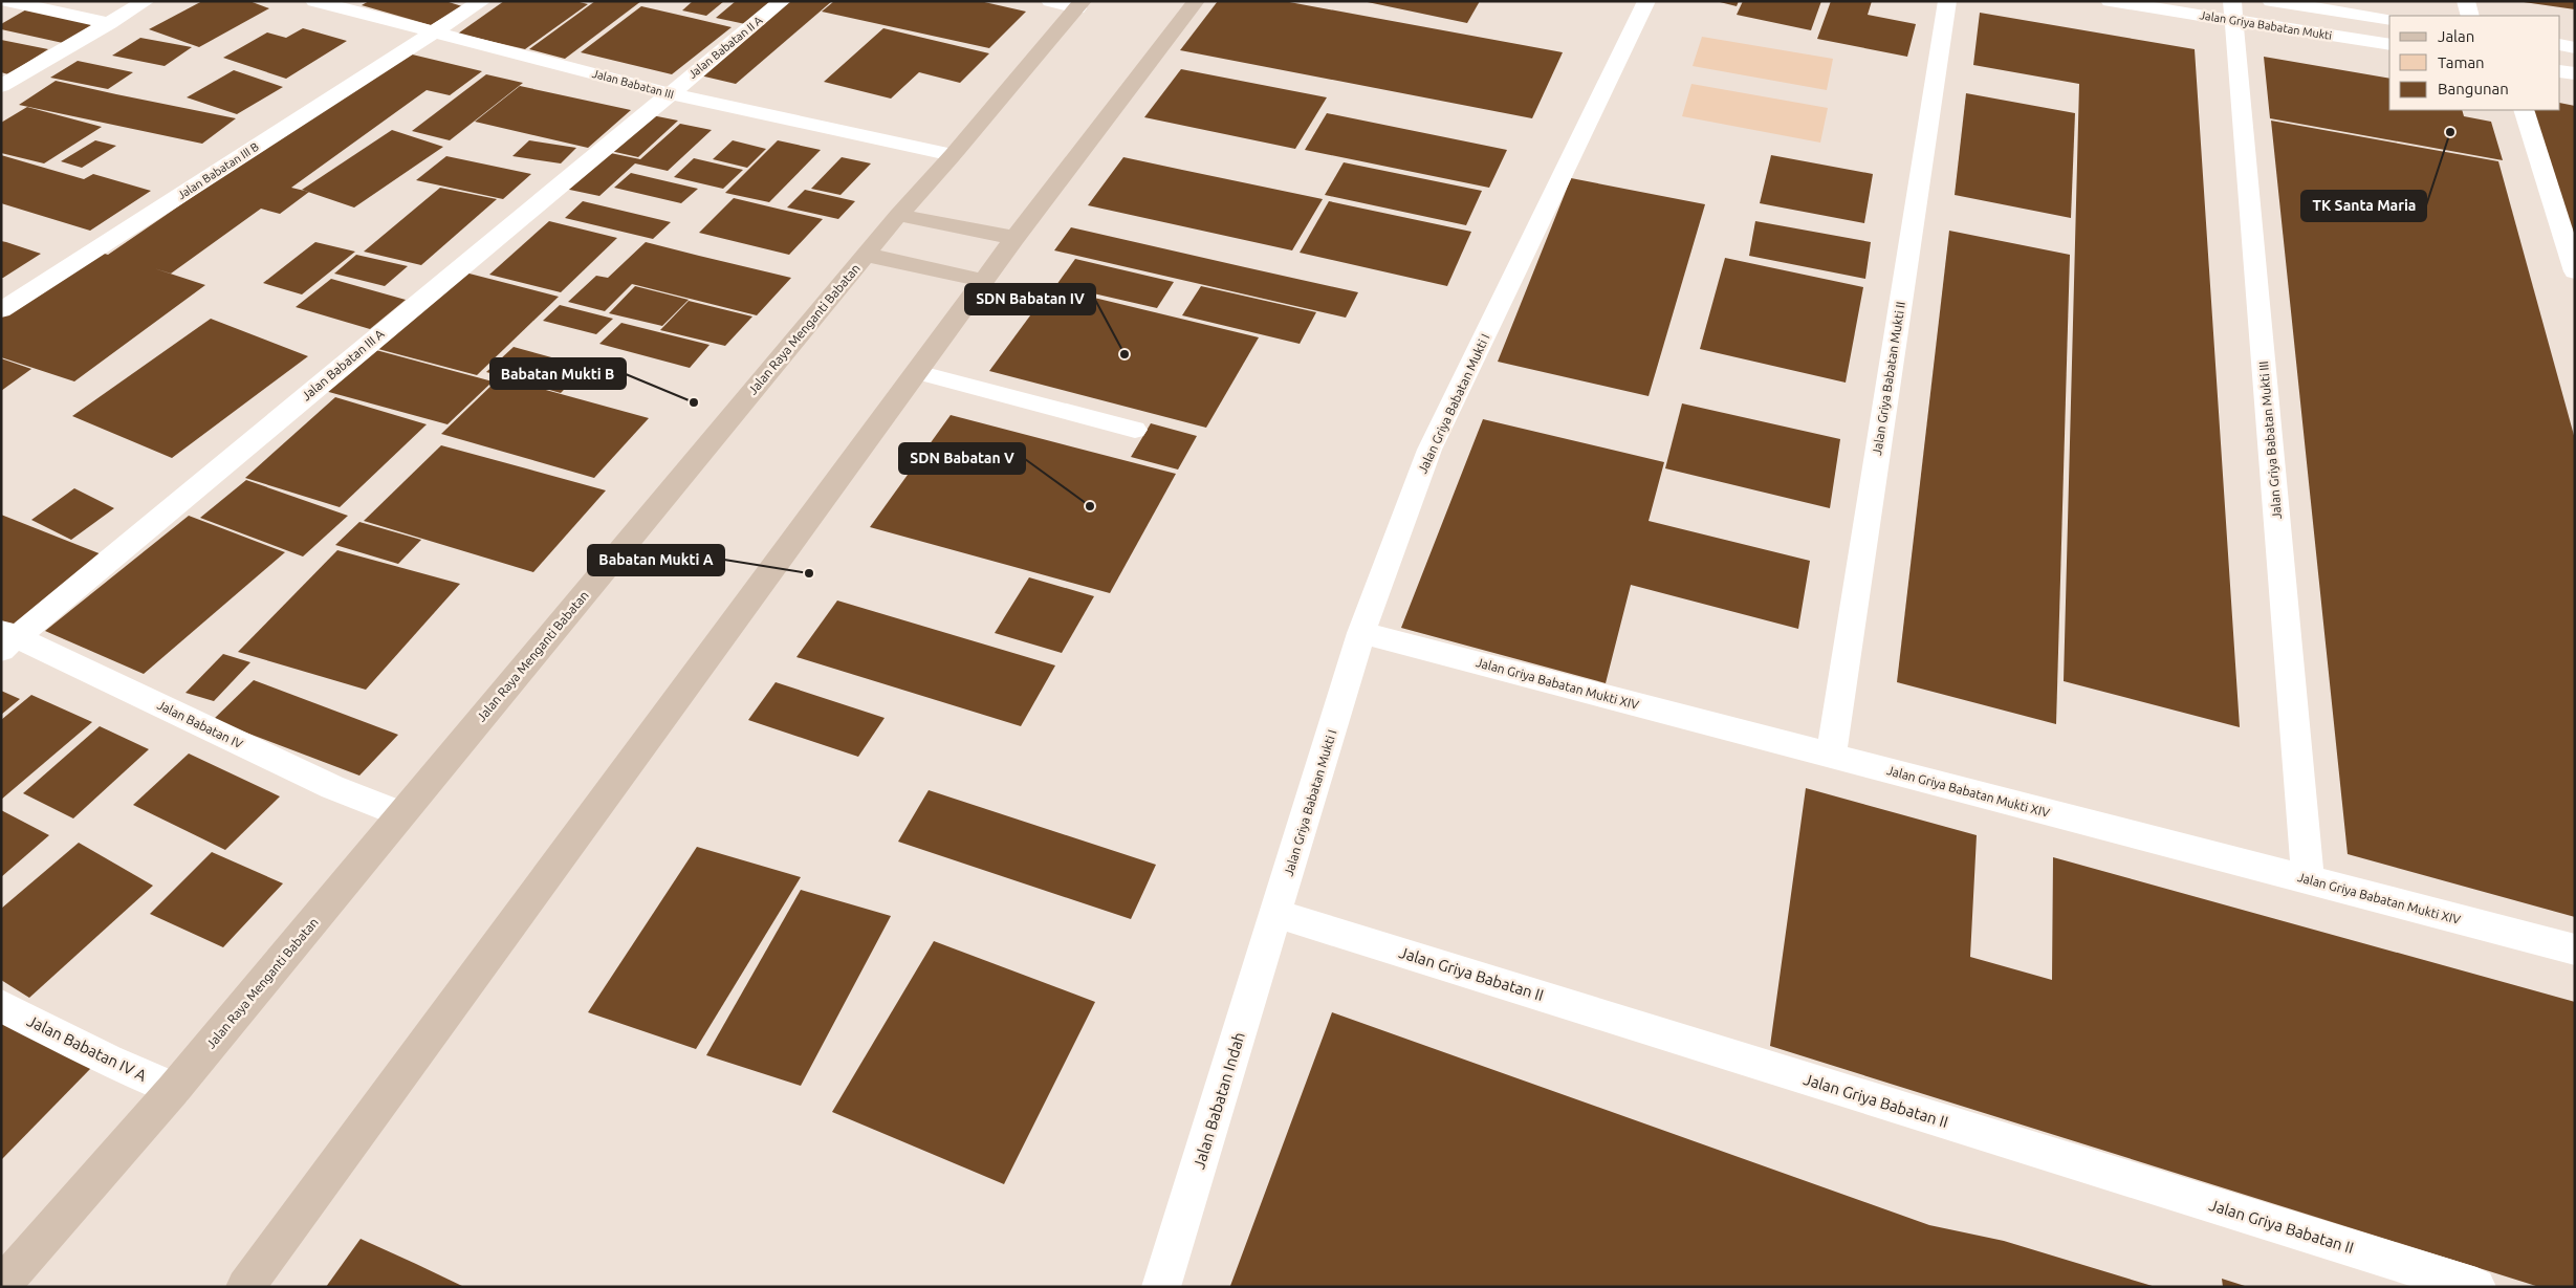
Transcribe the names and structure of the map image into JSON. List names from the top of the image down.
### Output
{
  "streets": {
    "main road": ["Jalan Raya Menganti Babatan"],
    "street": [
      "Jalan Griya Babatan Mukti",
      "Jalan Babatan II A",
      "Jalan Babatan III",
      "Jalan Babatan III B",
      "Jalan Babatan III A",
      "Jalan Griya Babatan Mukti II",
      "Jalan Griya Babatan Mukti I",
      "Jalan Griya Babatan Mukti III",
      "Jalan Griya Babatan Mukti XIV",
      "Jalan Babatan IV",
      "Jalan Griya Babatan II",
      "Jalan Babatan IV A",
      "Jalan Babatan Indah"
    ]
  },
  "crossings": [
    ["Jalan Griya Babatan Mukti", "Jalan Griya Babatan Mukti III"],
    ["Jalan Babatan II A", "Jalan Babatan III"],
    ["Jalan Babatan II A", "Jalan Babatan III A"],
    ["Jalan Babatan III", "Jalan Babatan III B"],
    ["Jalan Babatan III", "Jalan Raya Menganti Babatan"],
    ["Jalan Babatan III", "Jalan Babatan III A"],
    ["Jalan Raya Menganti Babatan", "Jalan Babatan IV"],
    ["Jalan Raya Menganti Babatan", "Jalan Babatan IV A"],
    ["Jalan Babatan III A", "Jalan Babatan IV"],
    ["Jalan Griya Babatan Mukti II", "Jalan Griya Babatan Mukti XIV"],
    ["Jalan Griya Babatan Mukti I", "Jalan Griya Babatan Mukti XIV"],
    ["Jalan Griya Babatan Mukti I", "Jalan Griya Babatan II"],
    ["Jalan Griya Babatan Mukti I", "Jalan Babatan Indah"],
    ["Jalan Griya Babatan Mukti III", "Jalan Griya Babatan Mukti XIV"],
    ["Jalan Griya Babatan II", "Jalan Babatan Indah"]
  ],
  "places": [
    "TK Santa Maria",
    "SDN Babatan IV",
    "Babatan Mukti B",
    "SDN Babatan V",
    "Babatan Mukti A"
  ],
  "legend": ["Jalan", "Taman", "Bangunan"]
}
